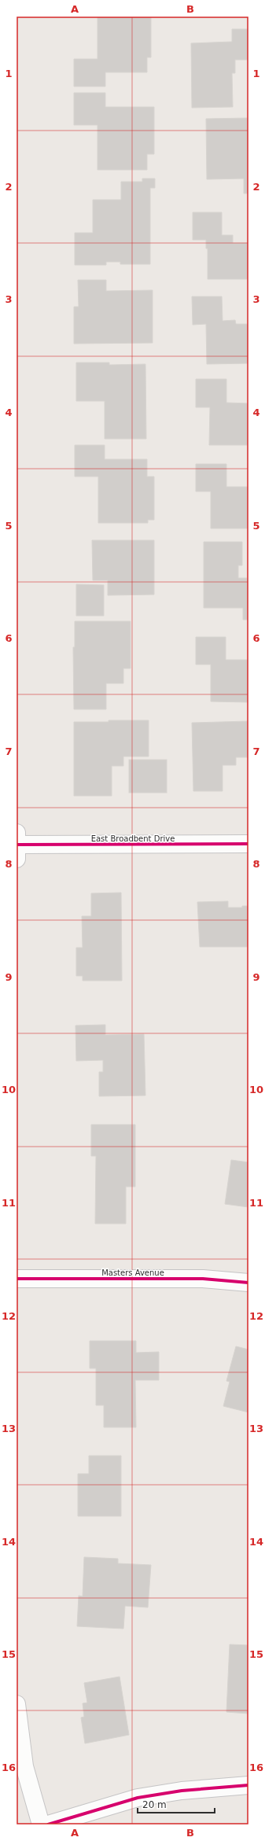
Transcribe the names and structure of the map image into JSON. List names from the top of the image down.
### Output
{
  "streets": {
    "street": ["East Broadbent Drive", "Masters Avenue"]
  },
  "scale_bar": "20 m",
  "grid": {
    "columns": ["A", "B"],
    "rows": [
      "1",
      "2",
      "3",
      "4",
      "5",
      "6",
      "7",
      "8",
      "9",
      "10",
      "11",
      "12",
      "13",
      "14",
      "15",
      "16"
    ]
  }
}
